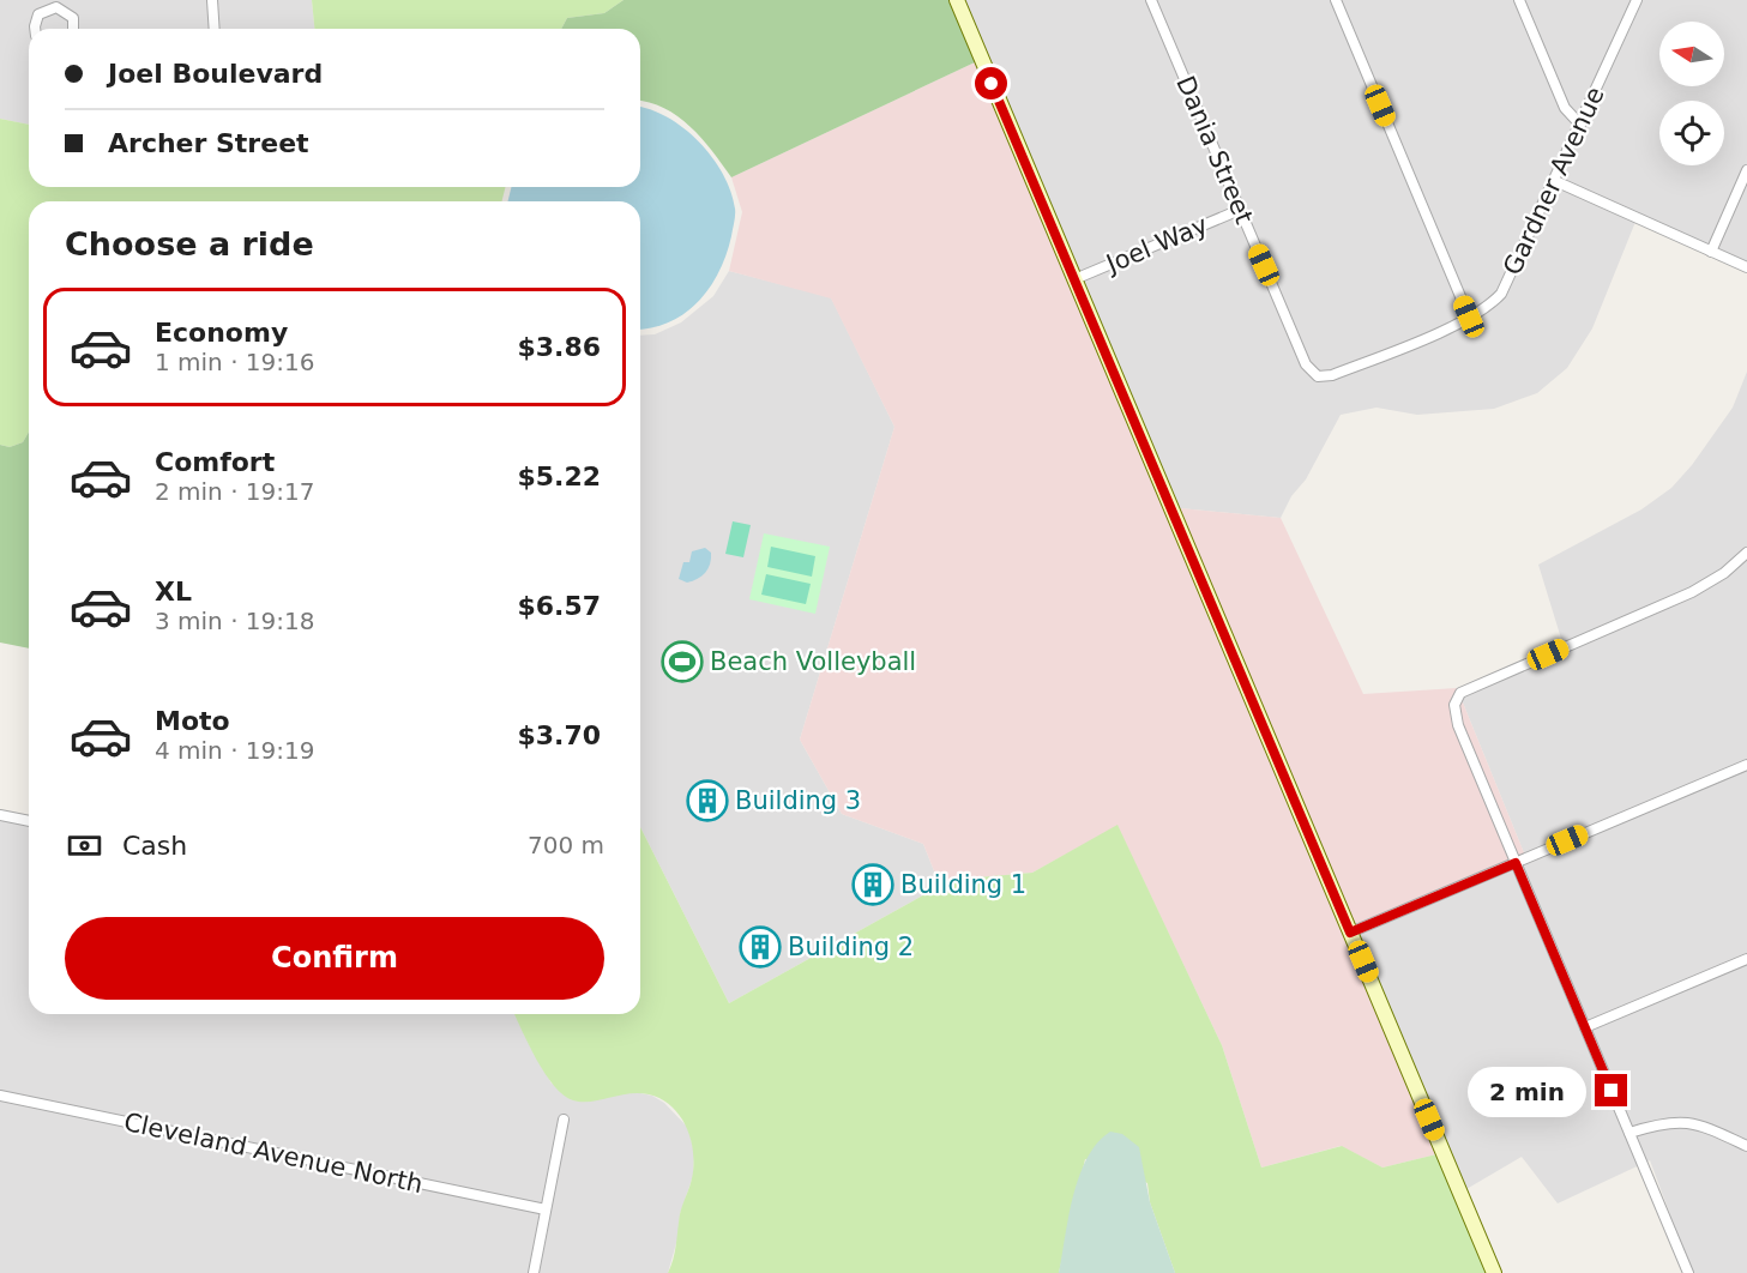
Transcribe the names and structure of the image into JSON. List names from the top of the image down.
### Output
{
  "streets": {
    "street": [
      "Dania Street",
      "Gardner Avenue",
      "Joel Way",
      "Cleveland Avenue North"
    ]
  },
  "crossings": [
    ["Dania Street", "Gardner Avenue"],
    ["Dania Street", "Joel Way"]
  ],
  "places": {
    "sports": ["Beach Volleyball"],
    "building": ["Building 3", "Building 1", "Building 2"]
  },
  "north": "left",
  "page": {
    "banner": ["Joel Boulevard", "Archer Street"],
    "heading": "Choose a ride",
    "list": [
      {
        "name": "Economy",
        "note": "1 min · 19:16",
        "value": "$3.86"
      },
      {
        "name": "Comfort",
        "note": "2 min · 19:17",
        "value": "$5.22"
      },
      {
        "name": "XL",
        "note": "3 min · 19:18",
        "value": "$6.57"
      },
      {
        "name": "Moto",
        "note": "4 min · 19:19",
        "value": "$3.70"
      }
    ],
    "pay": ["Cash", "700 m"],
    "buttons": "Confirm",
    "bubble": "2 min"
  }
}
